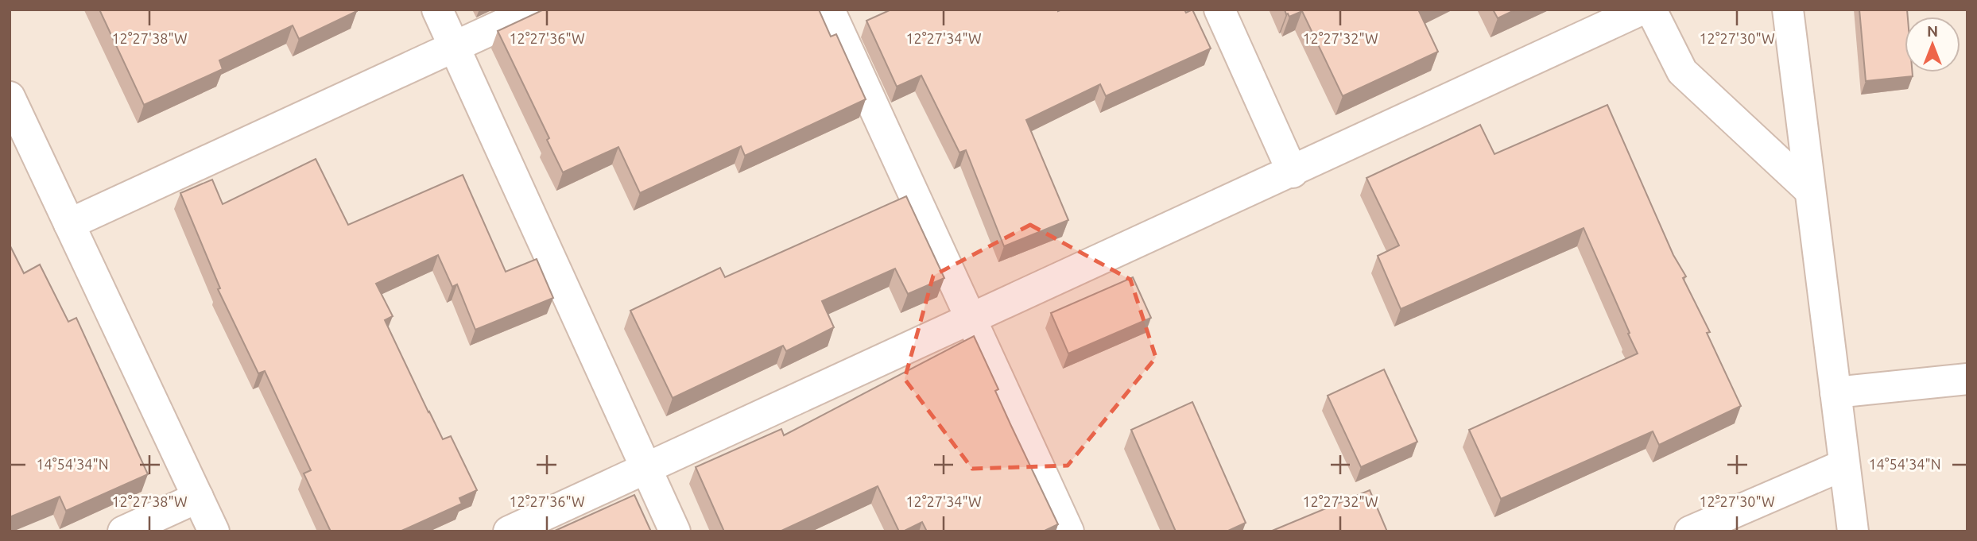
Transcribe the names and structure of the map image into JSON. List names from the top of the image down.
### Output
{
  "north": "top",
  "coordinates": [
    "12°27'38\"W",
    "12°27'36\"W",
    "12°27'34\"W",
    "12°27'32\"W",
    "12°27'30\"W",
    "14°54'34\"N"
  ]
}
